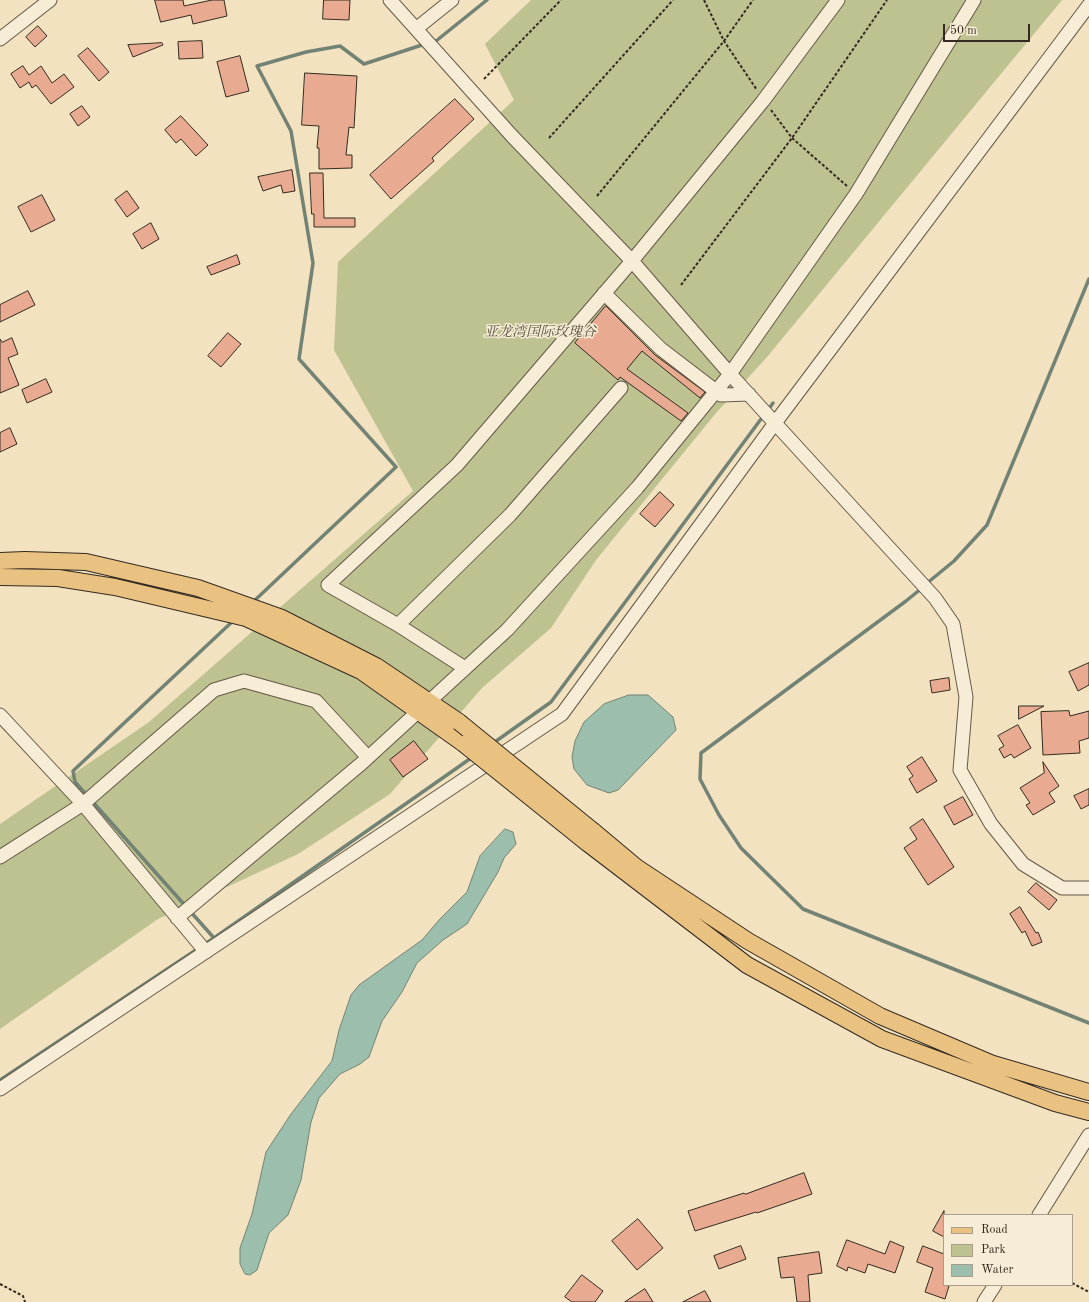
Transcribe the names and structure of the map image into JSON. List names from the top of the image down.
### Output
{
  "parks": ["亚龙湾国际玫瑰谷"],
  "legend": ["Road", "Park", "Water"],
  "scale_bar": "50 m"
}
